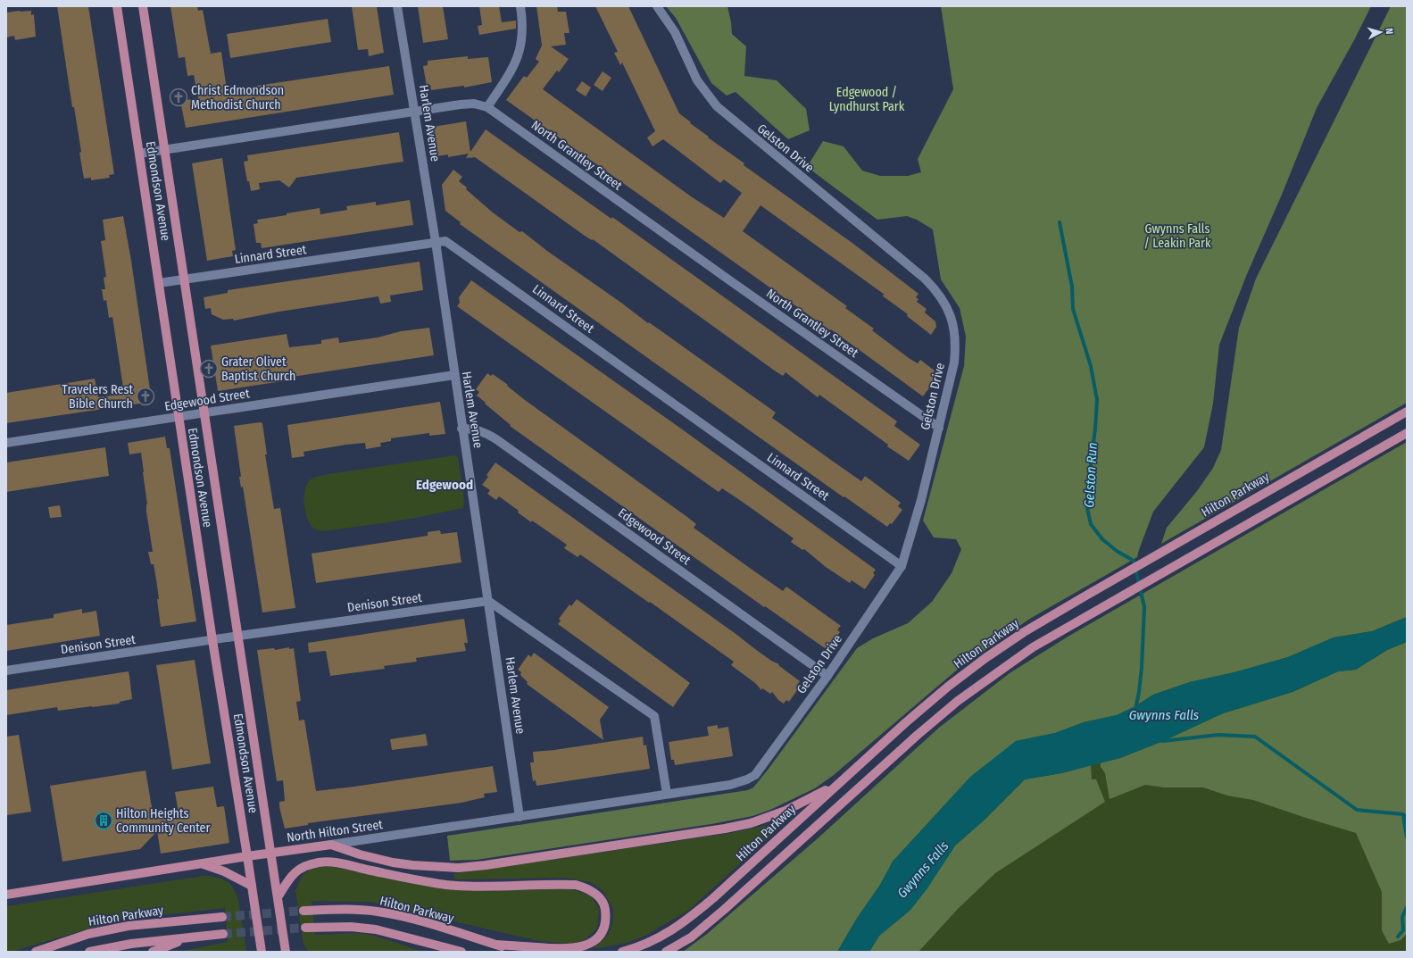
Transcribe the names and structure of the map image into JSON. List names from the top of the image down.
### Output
{
  "streets": {
    "main road": ["Edmondson Avenue", "Hilton Parkway", "North Hilton Street"],
    "street": [
      "Harlem Avenue",
      "Gelston Drive",
      "North Grantley Street",
      "Linnard Street",
      "Edgewood Street",
      "Denison Street"
    ]
  },
  "crossings": [
    ["Harlem Avenue", "North Grantley Street"],
    ["Harlem Avenue", "Linnard Street"],
    ["Harlem Avenue", "Edgewood Street"],
    ["Harlem Avenue", "Denison Street"],
    ["Harlem Avenue", "North Hilton Street"],
    ["Gelston Drive", "North Grantley Street"],
    ["Gelston Drive", "Linnard Street"],
    ["Gelston Drive", "Edgewood Street"],
    ["Gelston Drive", "North Hilton Street"],
    ["North Grantley Street", "Edmondson Avenue"],
    ["Edmondson Avenue", "Linnard Street"],
    ["Edmondson Avenue", "Edgewood Street"],
    ["Edmondson Avenue", "Denison Street"],
    ["Edmondson Avenue", "North Hilton Street"]
  ],
  "districts": ["Edgewood"],
  "water": ["Gelston Run", "Gwynns Falls"],
  "parks": ["Edgewood / Lyndhurst Park", "Gwynns Falls / Leakin Park"],
  "places": {
    "church": ["Christ Edmondson Methodist Church", "Grater Olivet Baptist Church", "Travelers Rest Bible Church"],
    "building": ["Hilton Heights Community Center"]
  },
  "north": "right"
}
